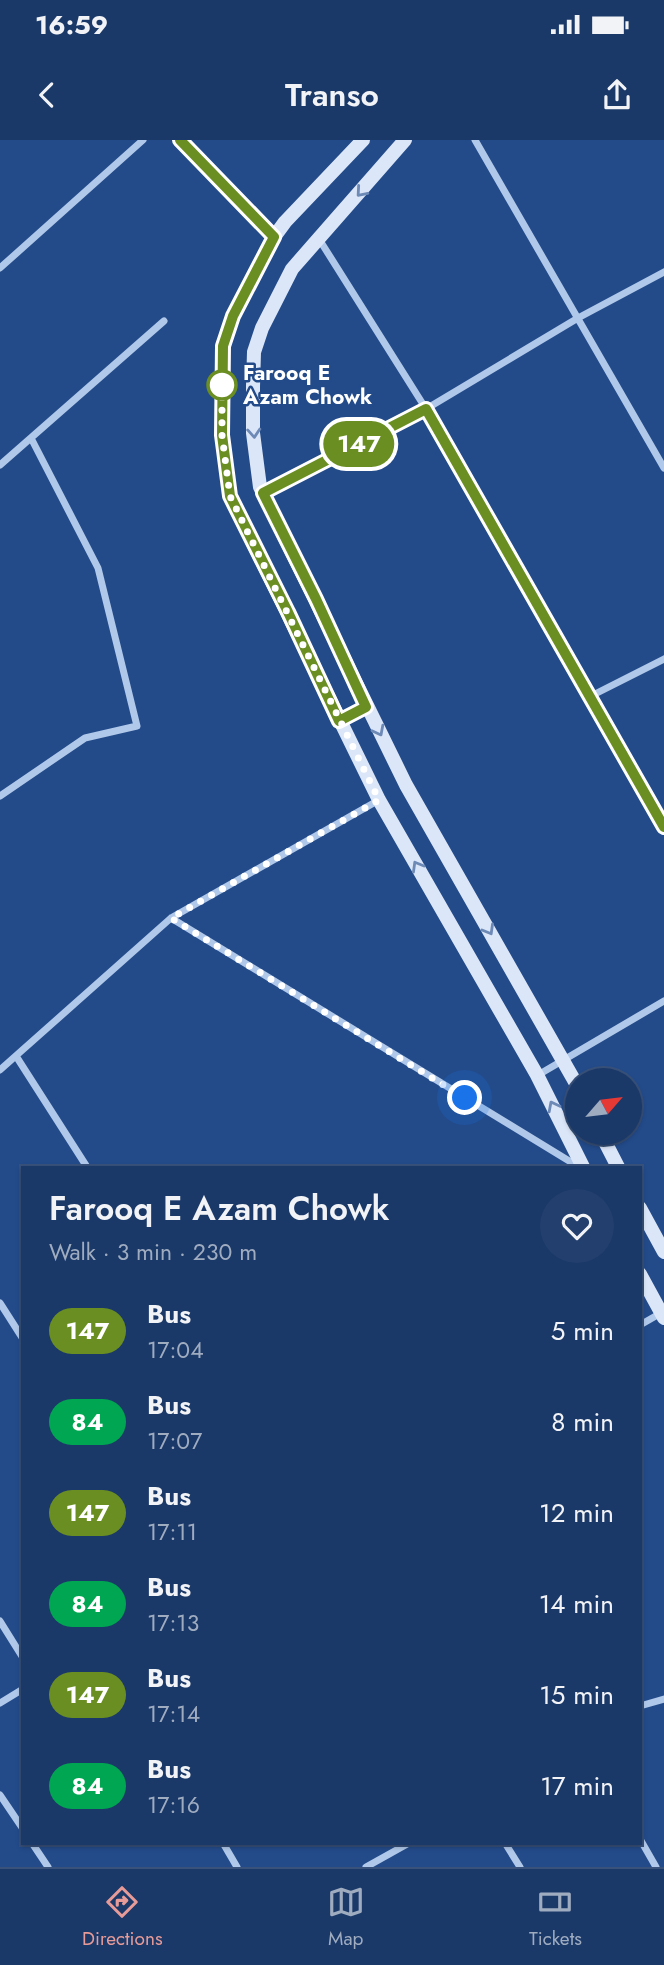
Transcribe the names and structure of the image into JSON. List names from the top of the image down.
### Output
{
  "places": ["Farooq E Azam Chowk"],
  "lines": ["bus line 147"],
  "north": "top right",
  "page": {
    "status": "16:59",
    "header": "Transo",
    "on_map": "147",
    "heading": ["Farooq E Azam Chowk", "Walk · 3 min · 230 m"],
    "list": [
      {
        "mark": "147",
        "name": "Bus",
        "note": "17:04",
        "value": "5 min"
      },
      {
        "mark": "84",
        "name": "Bus",
        "note": "17:07",
        "value": "8 min"
      },
      {
        "mark": "147",
        "name": "Bus",
        "note": "17:11",
        "value": "12 min"
      },
      {
        "mark": "84",
        "name": "Bus",
        "note": "17:13",
        "value": "14 min"
      },
      {
        "mark": "147",
        "name": "Bus",
        "note": "17:14",
        "value": "15 min"
      },
      {
        "mark": "84",
        "name": "Bus",
        "note": "17:16",
        "value": "17 min"
      }
    ],
    "tabs": ["Directions", "Map", "Tickets"]
  }
}
